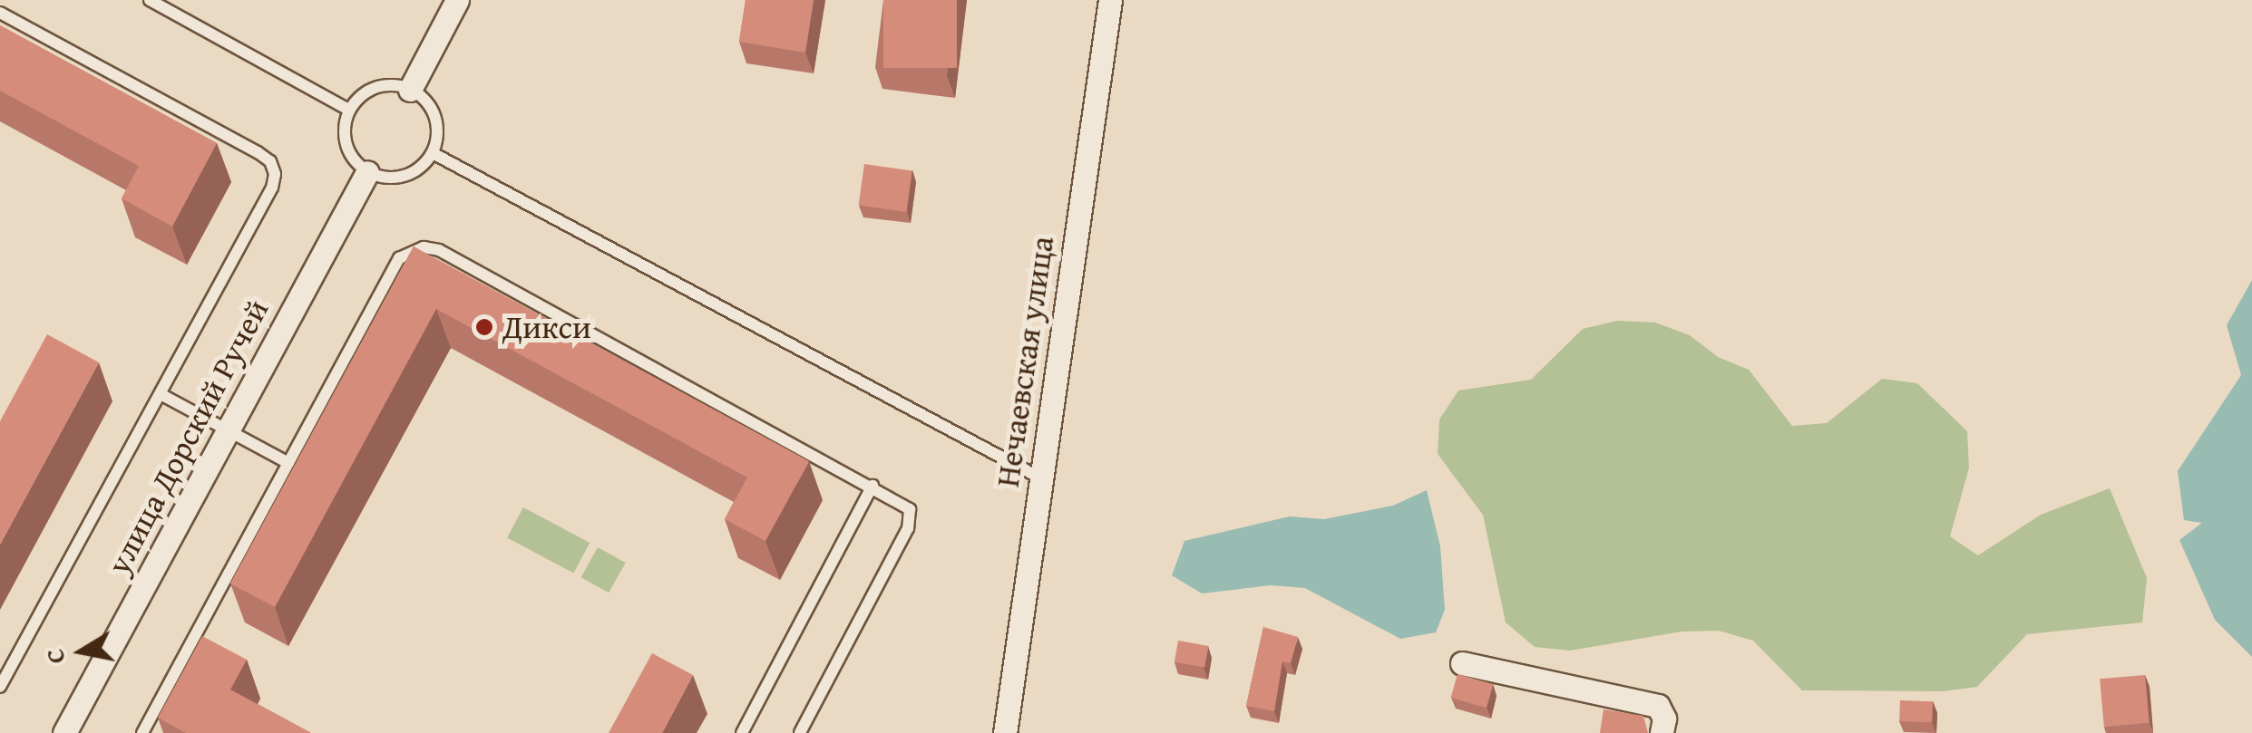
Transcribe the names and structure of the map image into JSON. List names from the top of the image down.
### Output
{
  "streets": {
    "street": ["Нечаевская улица", "улица Дорский Ручей"]
  },
  "places": ["Дикси"],
  "north": "left"
}
